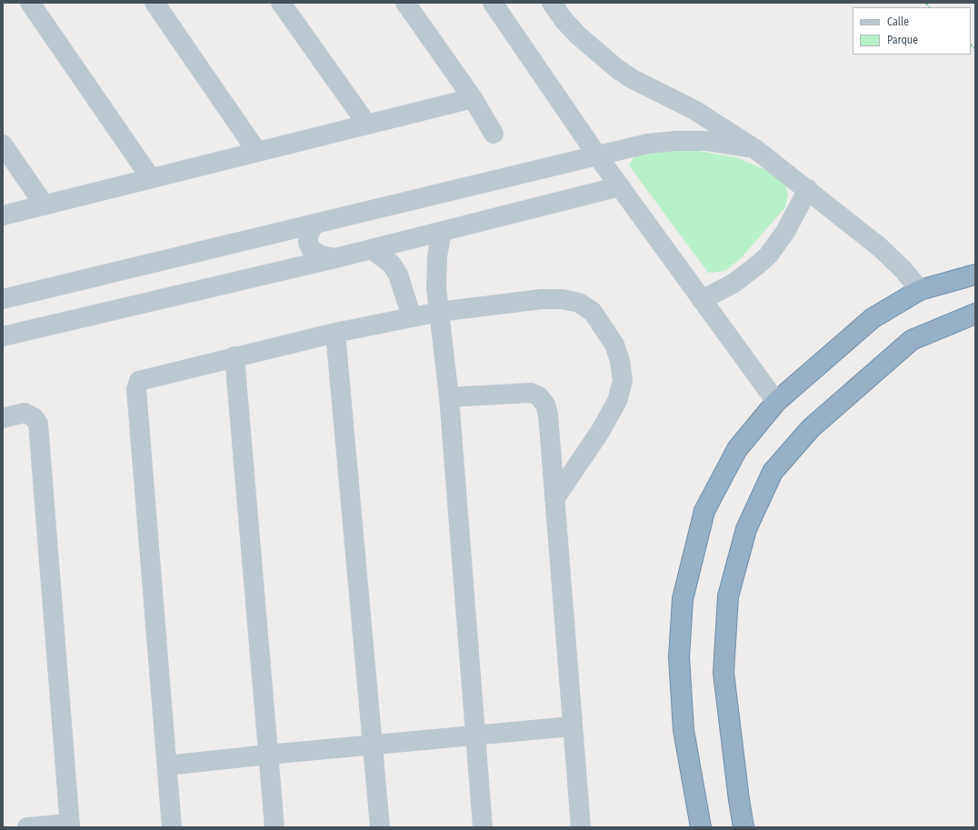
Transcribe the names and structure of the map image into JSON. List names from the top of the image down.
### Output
{
  "legend": ["Calle", "Parque"]
}
